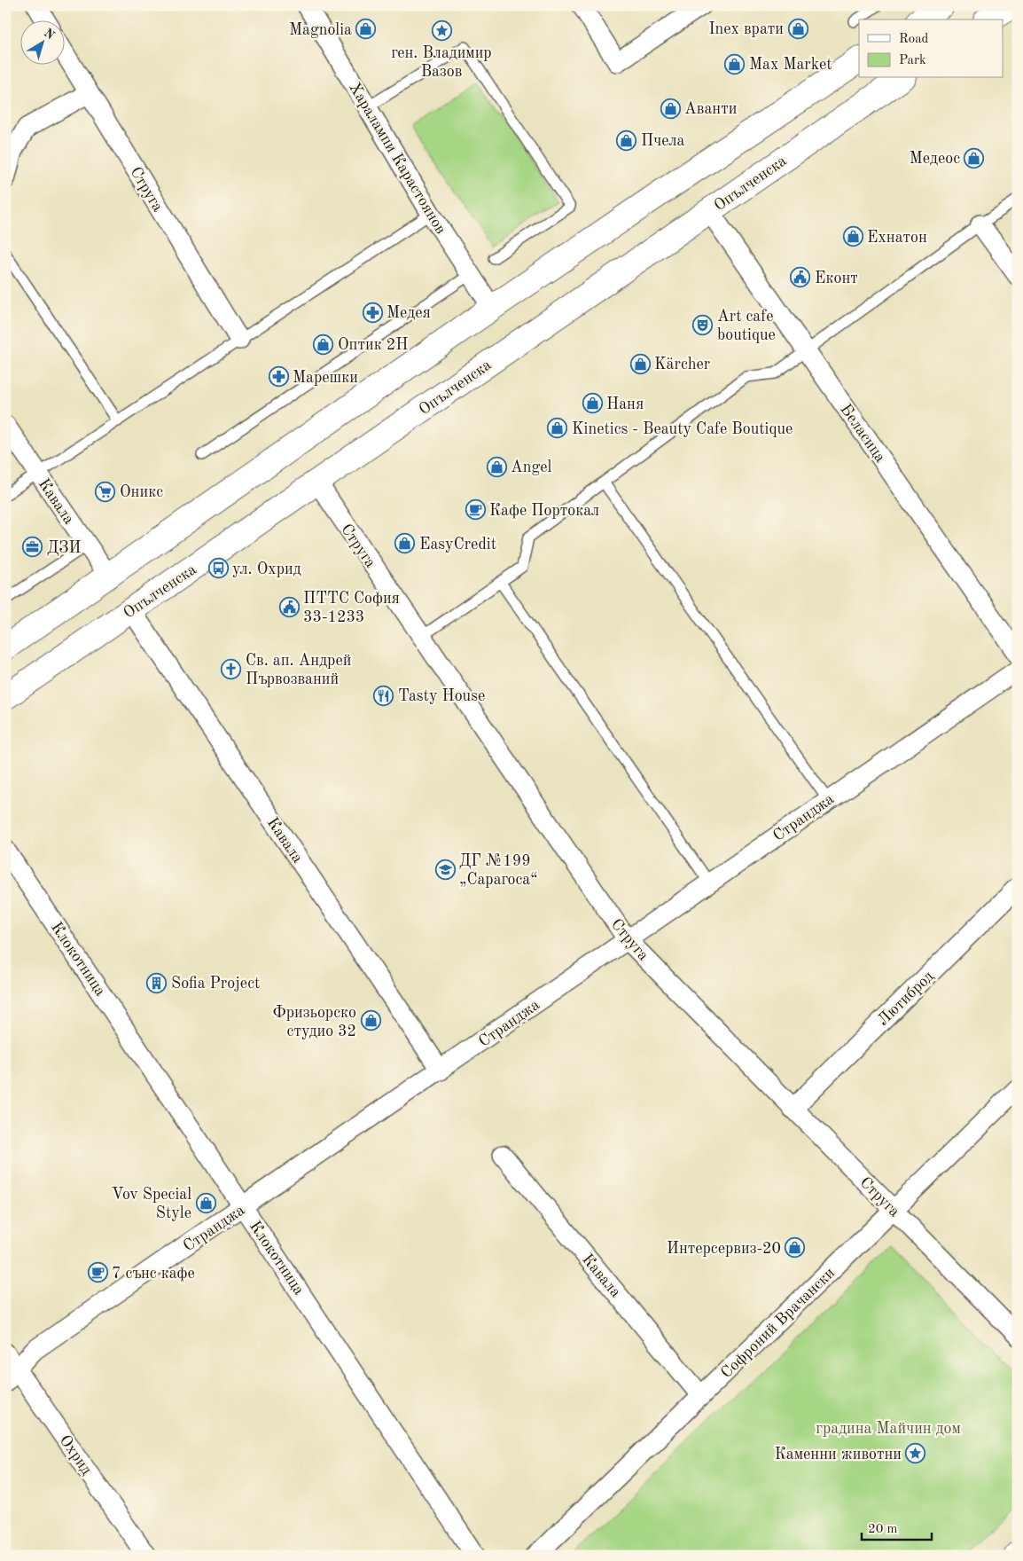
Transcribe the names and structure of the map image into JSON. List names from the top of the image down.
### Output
{
  "streets": {
    "main road": ["Опълченска"],
    "street": [
      "Харалампи Карастоянов",
      "Струга",
      "Беласица",
      "Кавала",
      "Странджа",
      "Клокотница",
      "Лютиброд",
      "Софроний Врачански",
      "Охрид"
    ]
  },
  "crossings": [
    ["Опълченска", "Струга"],
    ["Опълченска", "Беласица"],
    ["Опълченска", "Кавала"],
    ["Струга", "Странджа"],
    ["Струга", "Лютиброд"],
    ["Струга", "Софроний Врачански"],
    ["Кавала", "Странджа"],
    ["Кавала", "Софроний Врачански"],
    ["Странджа", "Клокотница"],
    ["Странджа", "Охрид"]
  ],
  "parks": ["градина Майчин дом"],
  "places": {
    "shop": [
      "Inex врати",
      "Magnolia",
      "Max Market",
      "Аванти",
      "Пчела",
      "Медеос",
      "Ехнатон",
      "Оптик 2Н",
      "Kärcher",
      "Наня",
      "Kinetics - Beauty Cafe Boutique",
      "Angel",
      "EasyCredit",
      "Фризьорско студио 32",
      "Vov Special Style",
      "Интерсервиз-20"
    ],
    "place": ["ген. Владимир Вазов", "Каменни животни"],
    "public building": ["Еконт", "ПТТС София 33-1233"],
    "pharmacy": ["Медея", "Марешки"],
    "theatre": ["Art cafe boutique"],
    "supermarket": ["Оникс"],
    "cafe": ["Кафе Портокал", "7 сънс кафе"],
    "office": ["ДЗИ"],
    "bus stop": ["ул. Охрид"],
    "church": ["Св. ап. Андрей Първозваний"],
    "restaurant": ["Tasty House"],
    "school or university": ["ДГ №199 „Сарагоса“"],
    "building": ["Sofia Project"]
  },
  "legend": ["Road", "Park"],
  "scale_bar": "20 m",
  "north": "top right"
}
